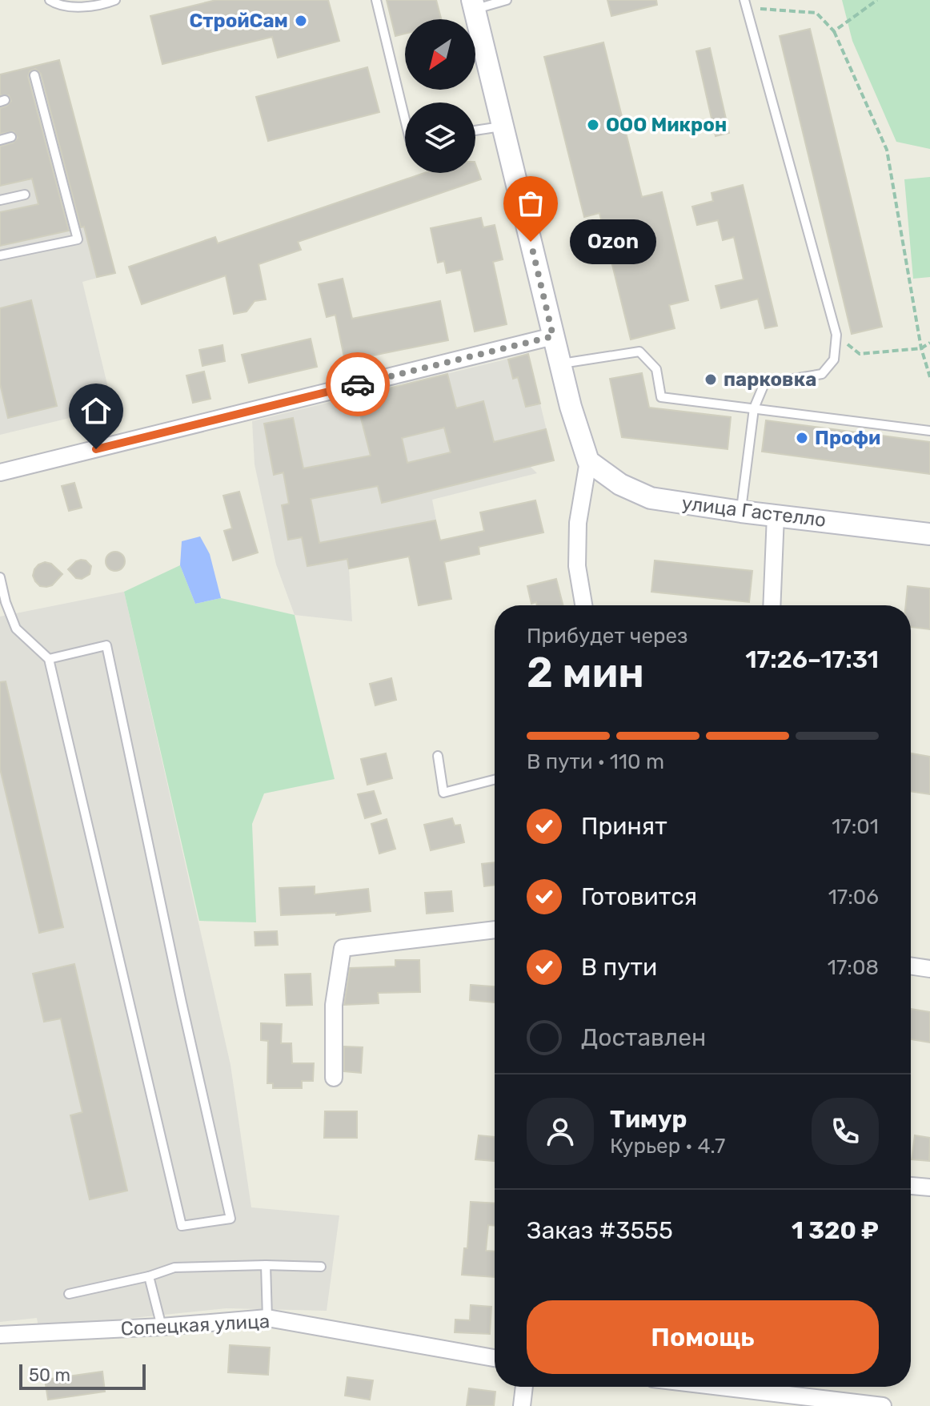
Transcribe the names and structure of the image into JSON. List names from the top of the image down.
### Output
{
  "streets": {
    "main road": ["улица Гастелло"],
    "street": ["Сопецкая улица"]
  },
  "places": [
    "СтройСам",
    "ООО Микрон",
    "Ozon",
    "парковка",
    "Профи"
  ],
  "scale_bar": "50 m",
  "north": "bottom left",
  "page": {
    "bubble": "Ozon",
    "heading": ["2 мин", "Прибудет через", "17:26–17:31"],
    "panel": [
      "Тимур",
      "Курьер · 4.7",
      "Заказ #3555",
      "1 320 ₽"
    ],
    "bar": "В пути · 110 m",
    "list": [
      ["Принят", "17:01"],
      ["Готовится", "17:06"],
      ["В пути", "17:08"],
      "Доставлен"
    ],
    "buttons": "Помощь",
    "scale": "50 m"
  }
}
